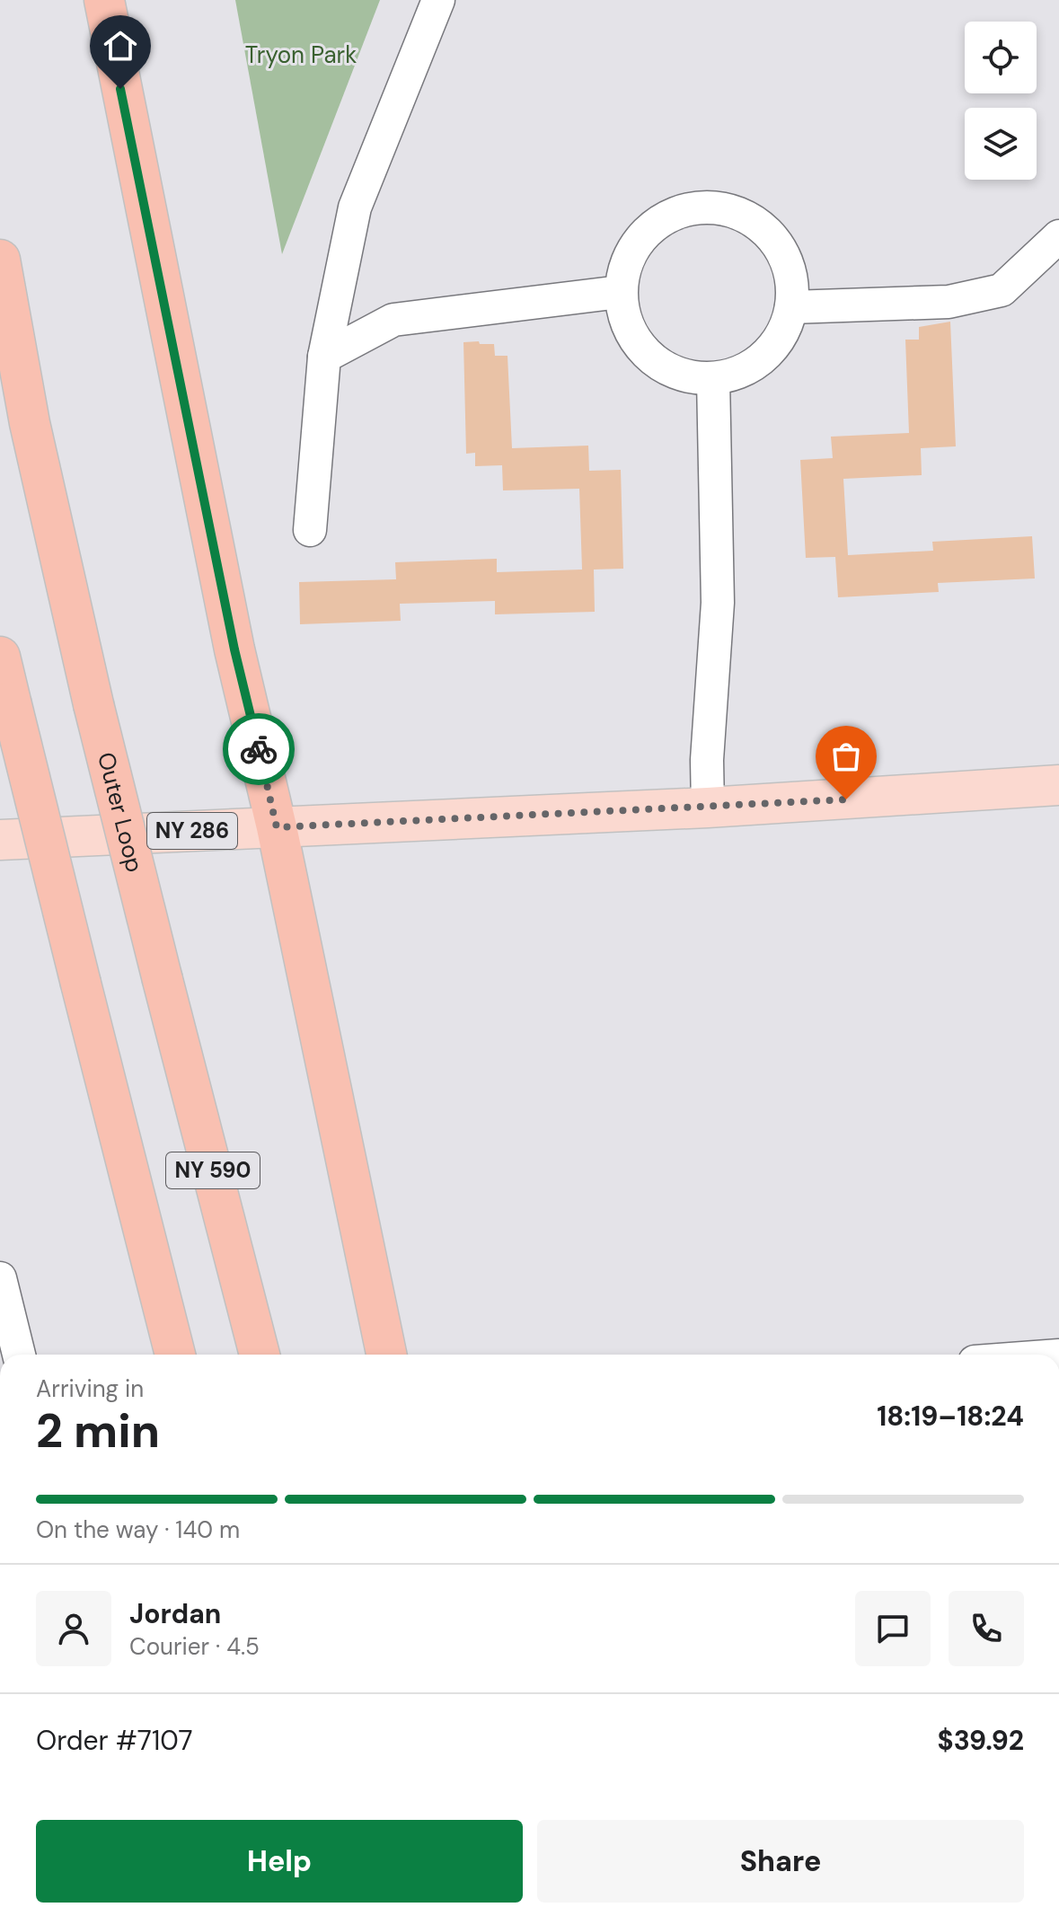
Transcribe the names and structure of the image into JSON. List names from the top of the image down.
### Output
{
  "streets": {
    "highway": ["Outer Loop", "NY 590"],
    "main road": ["NY 286"]
  },
  "parks": ["Tryon Park"],
  "page": {
    "heading": ["2 min", "Arriving in", "18:19–18:24"],
    "panel": [
      "Jordan",
      "Courier · 4.5",
      "Order #7107",
      "$39.92"
    ],
    "bar": "On the way · 140 m",
    "buttons": ["Help", "Share"]
  }
}
